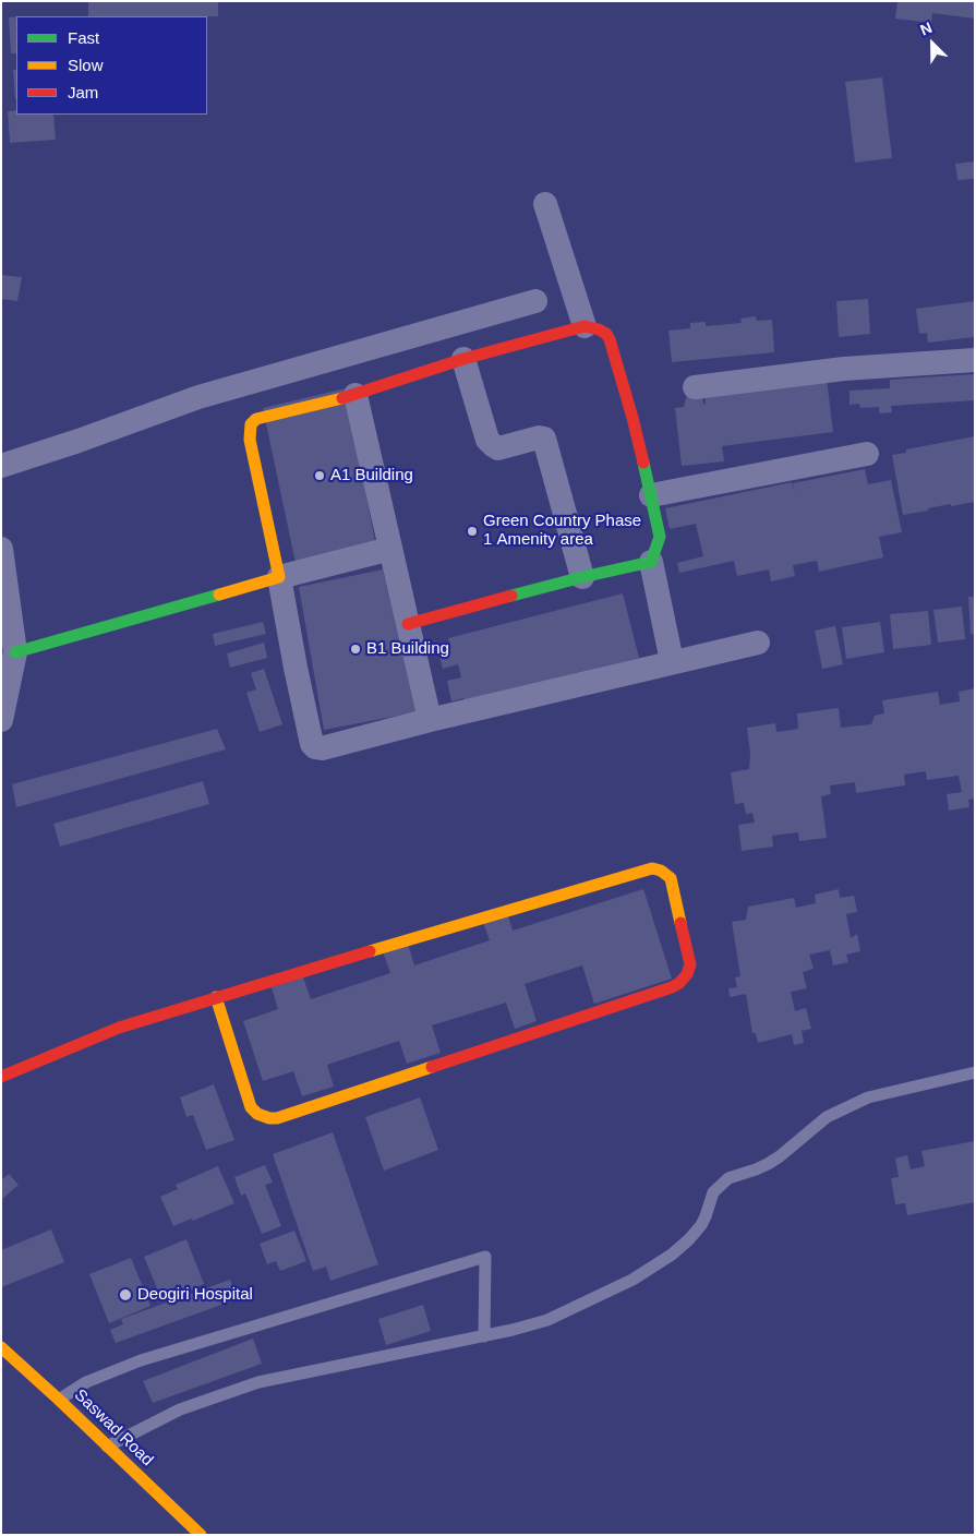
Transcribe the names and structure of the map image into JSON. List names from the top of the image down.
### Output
{
  "streets": {
    "main road": ["Saswad Road"]
  },
  "places": [
    "A1 Building",
    "Green Country Phase 1 Amenity area",
    "B1 Building",
    "Deogiri Hospital"
  ],
  "legend": ["Fast", "Slow", "Jam"],
  "north": "top left"
}
